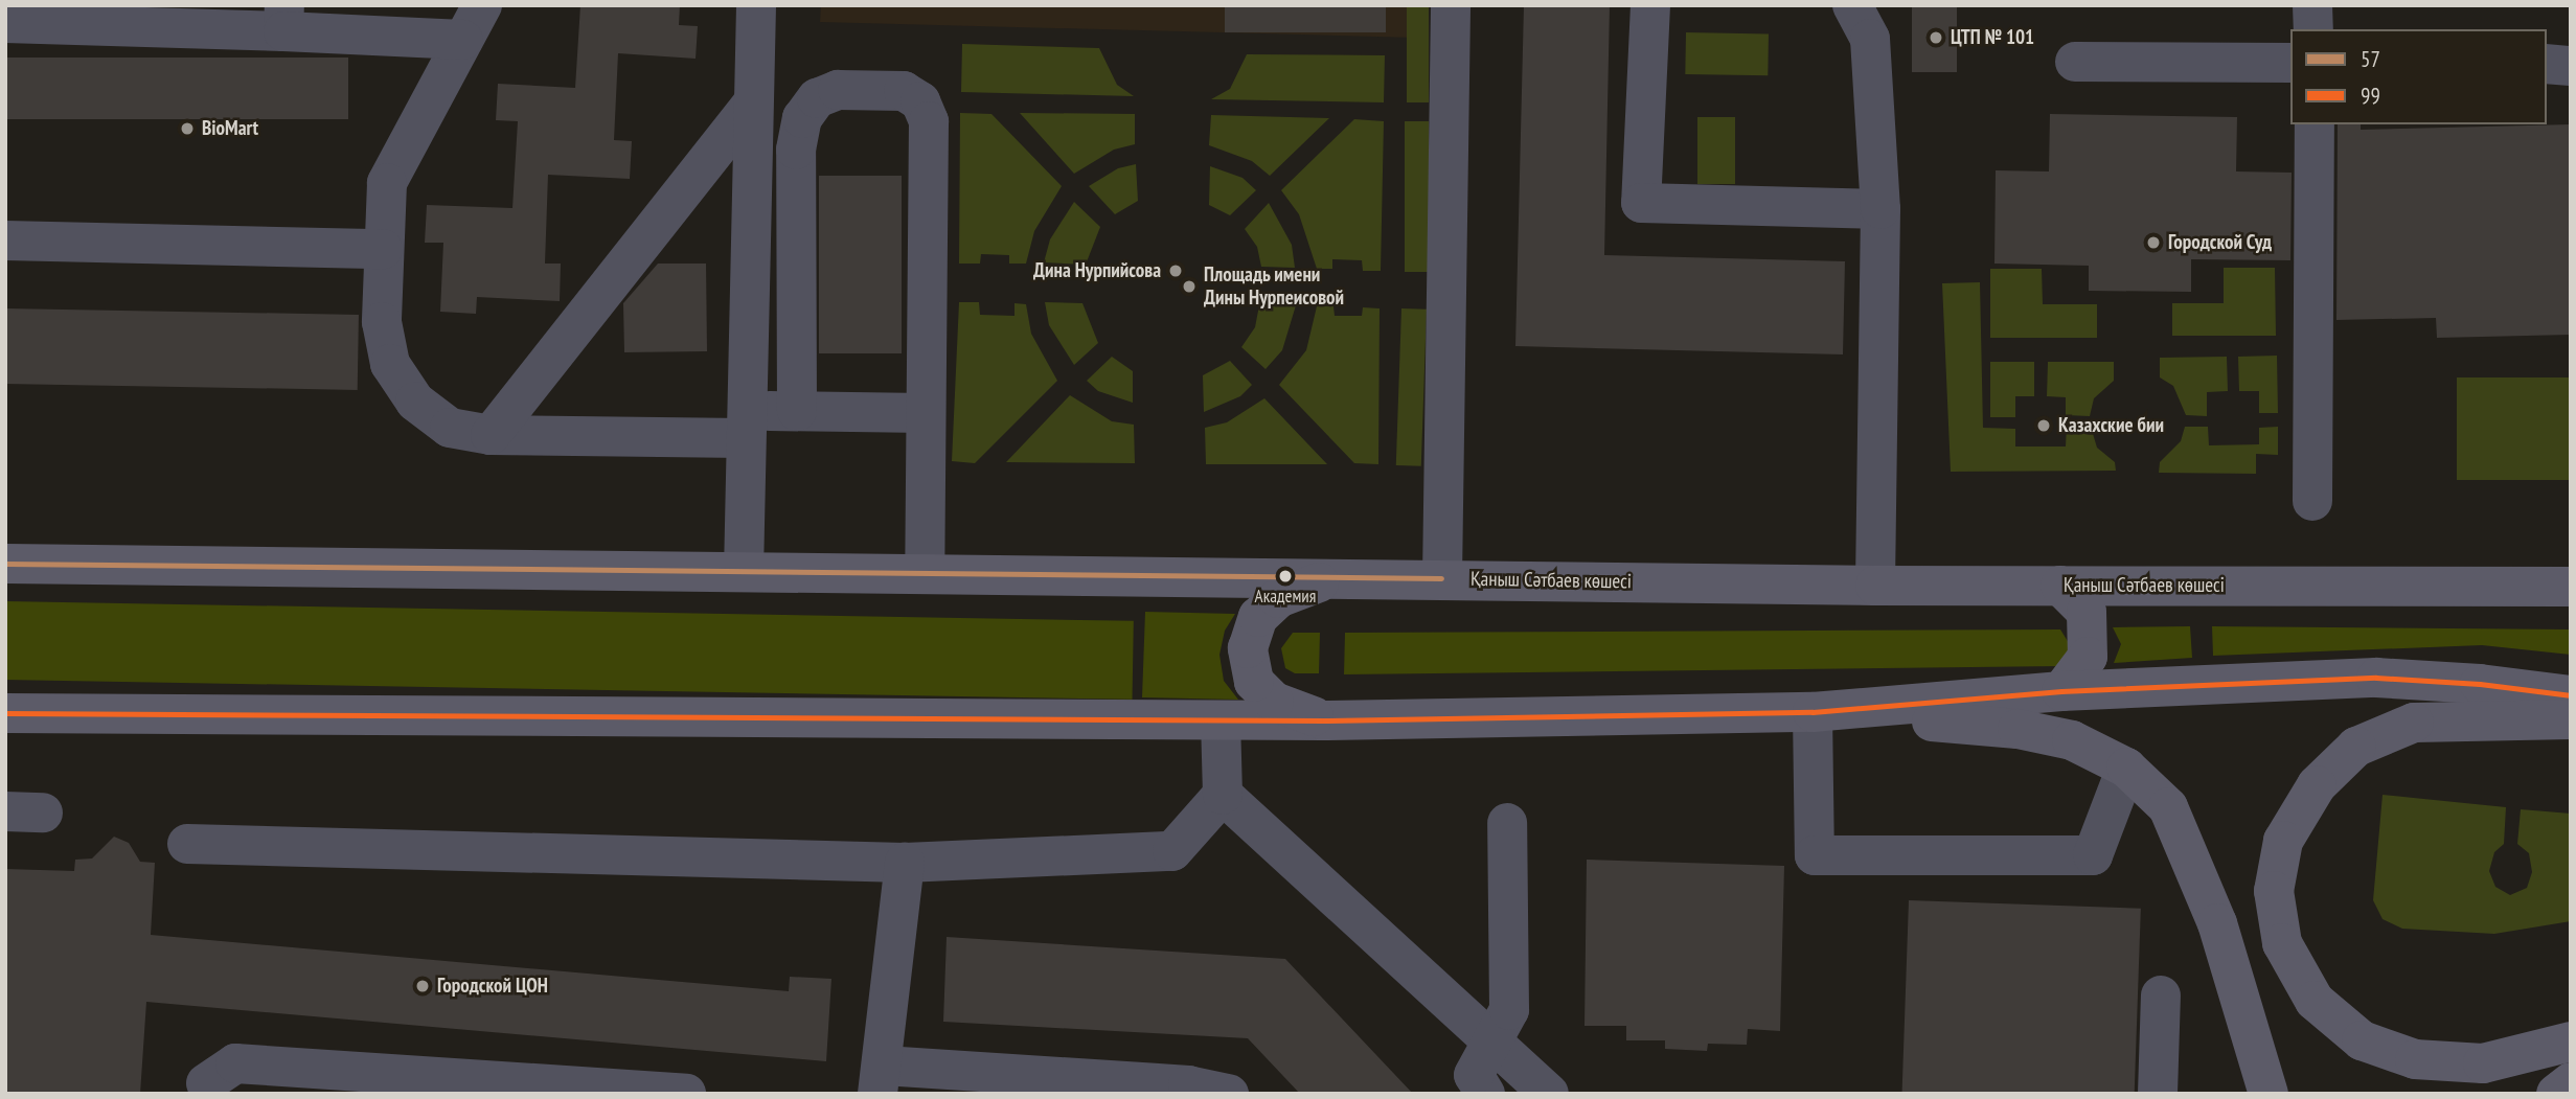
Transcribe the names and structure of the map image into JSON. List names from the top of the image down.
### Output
{
  "streets": {
    "main road": ["Қаныш Сәтбаев көшесі"]
  },
  "places": [
    "ЦТП № 101",
    "BioMart",
    "Городской Суд",
    "Дина Нурпийсова",
    "Площадь имени Дины Нурпеисовой",
    "Казахские бии",
    "Академия",
    "Городской ЦОН"
  ],
  "lines": ["transit line 57", "transit line 99"],
  "legend": ["57", "99"]
}
